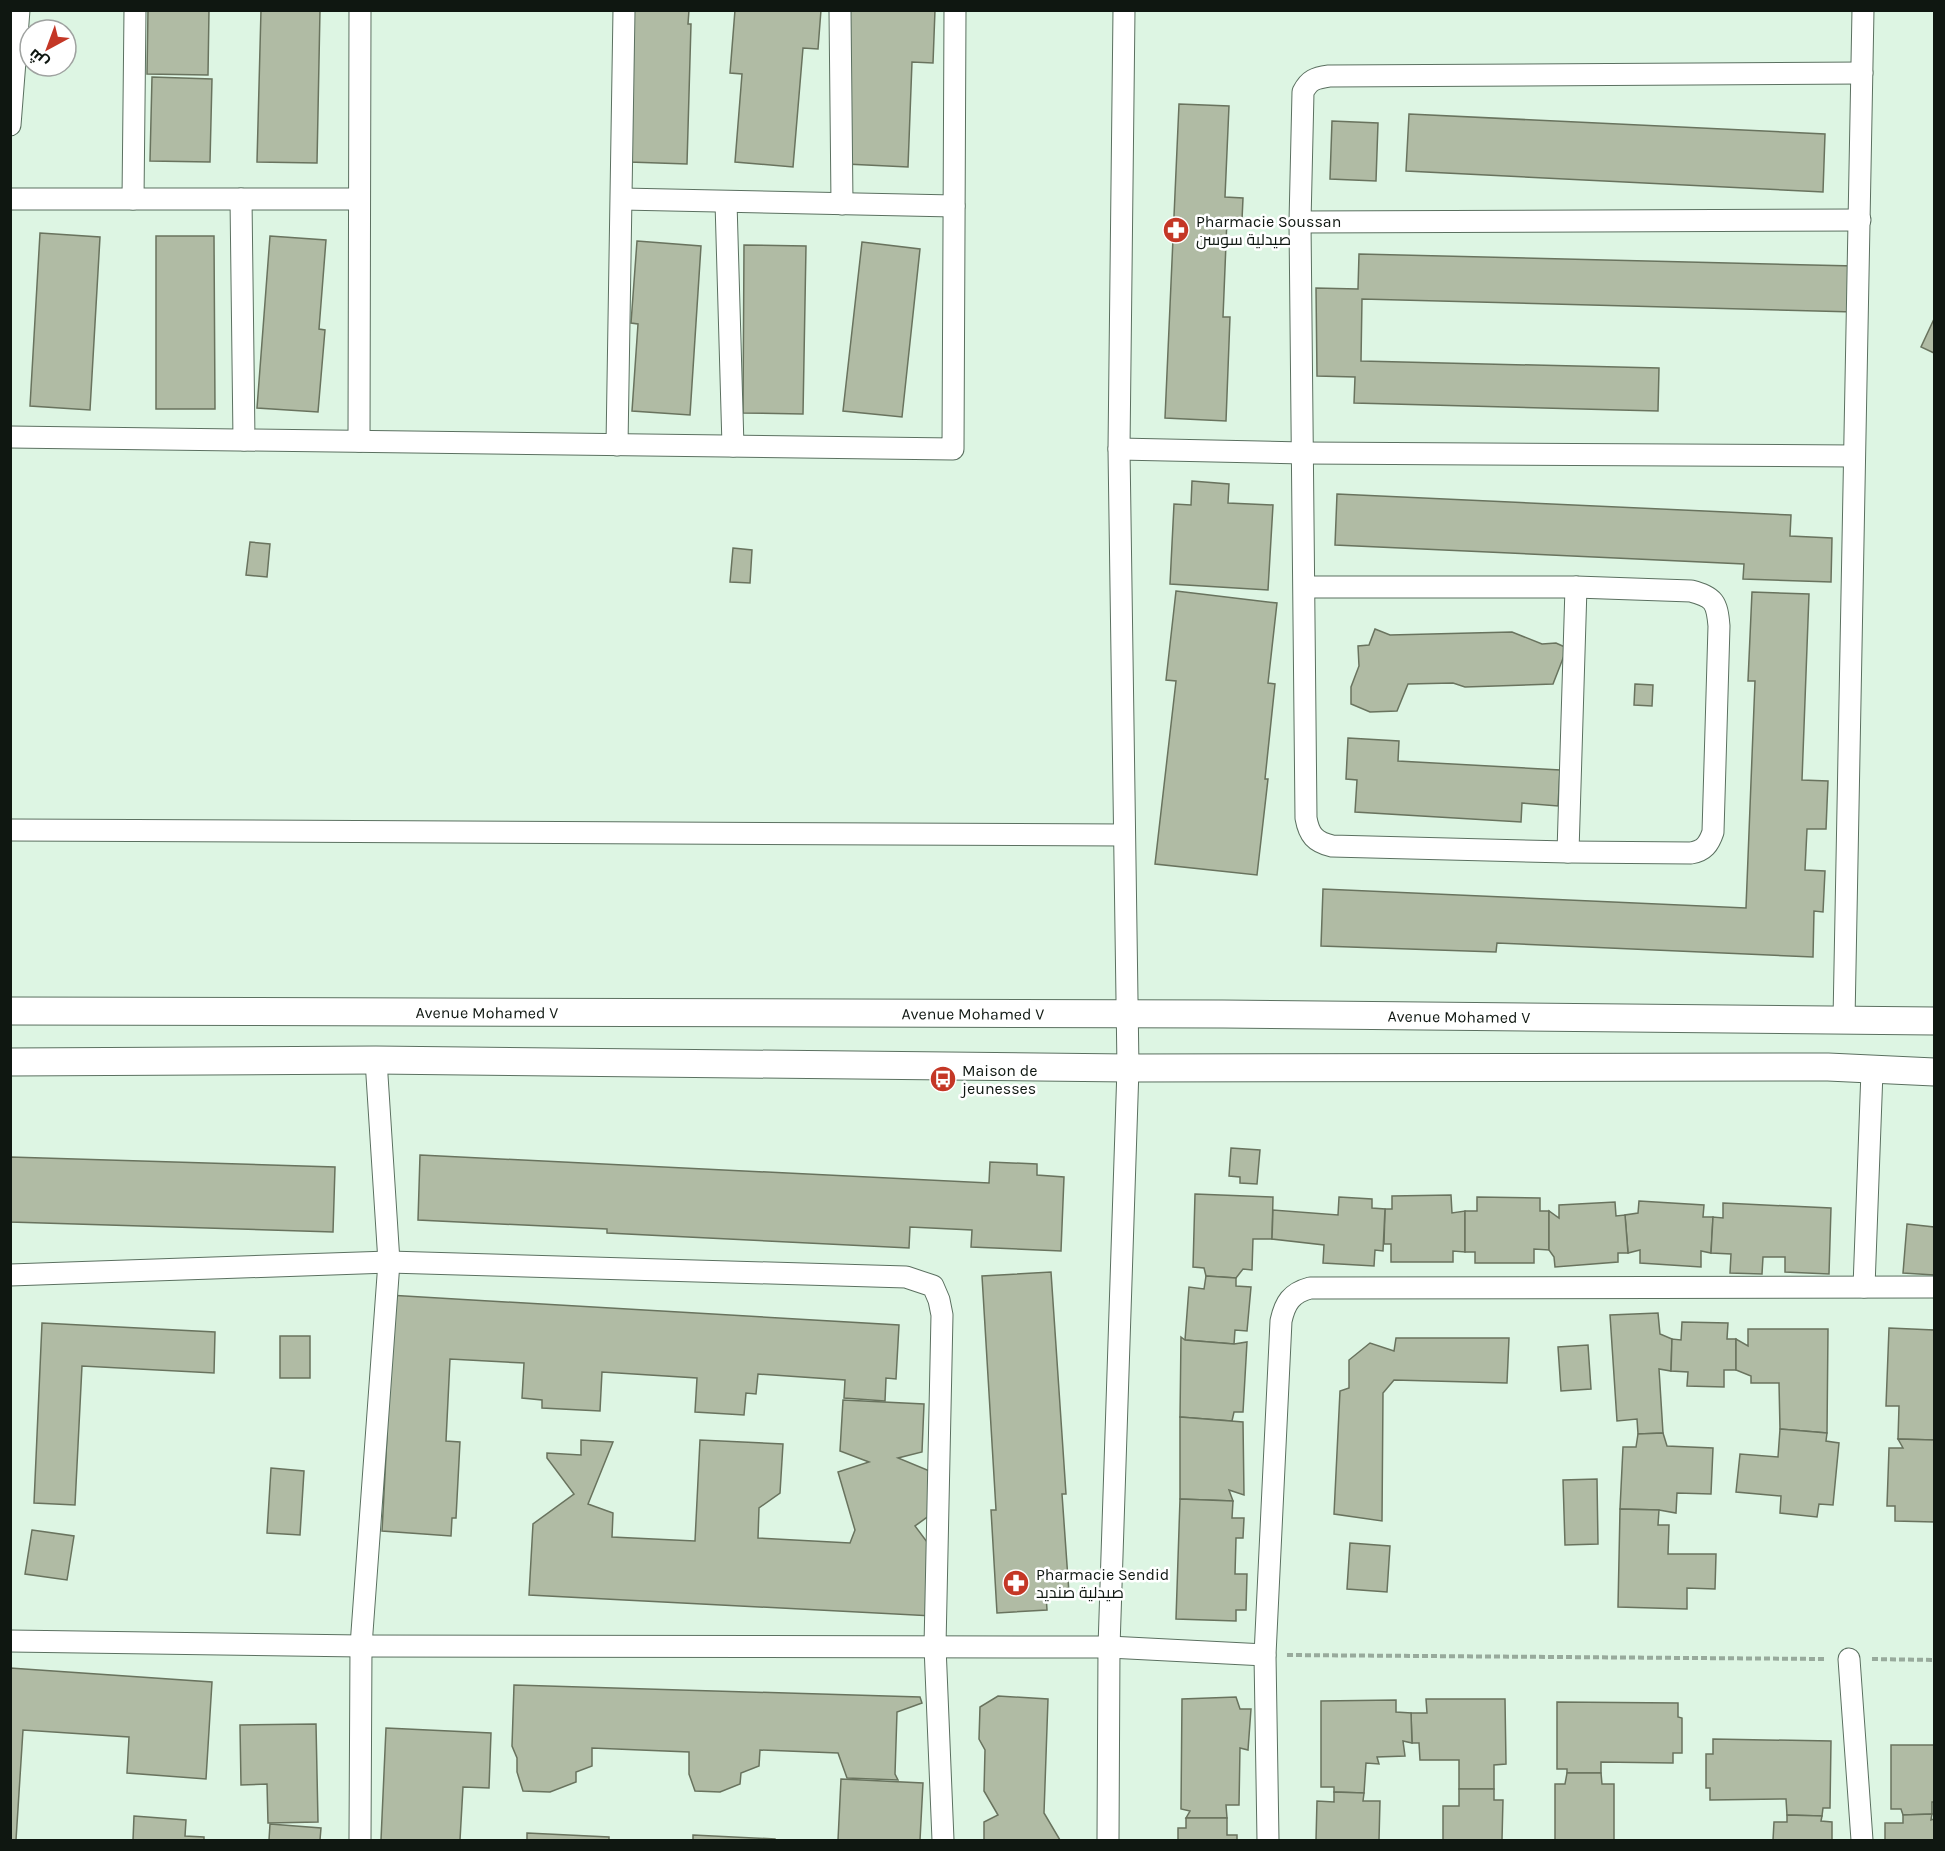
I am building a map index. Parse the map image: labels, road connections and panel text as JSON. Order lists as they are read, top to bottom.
{
  "streets": {
    "street": ["Avenue Mohamed V"]
  },
  "places": {
    "pharmacy": ["Pharmacie Soussan صيدلية سوسن", "Pharmacie Sendid صيدلية صنديد"],
    "bus stop": ["Maison de jeunesses"]
  },
  "north": "bottom left"
}
